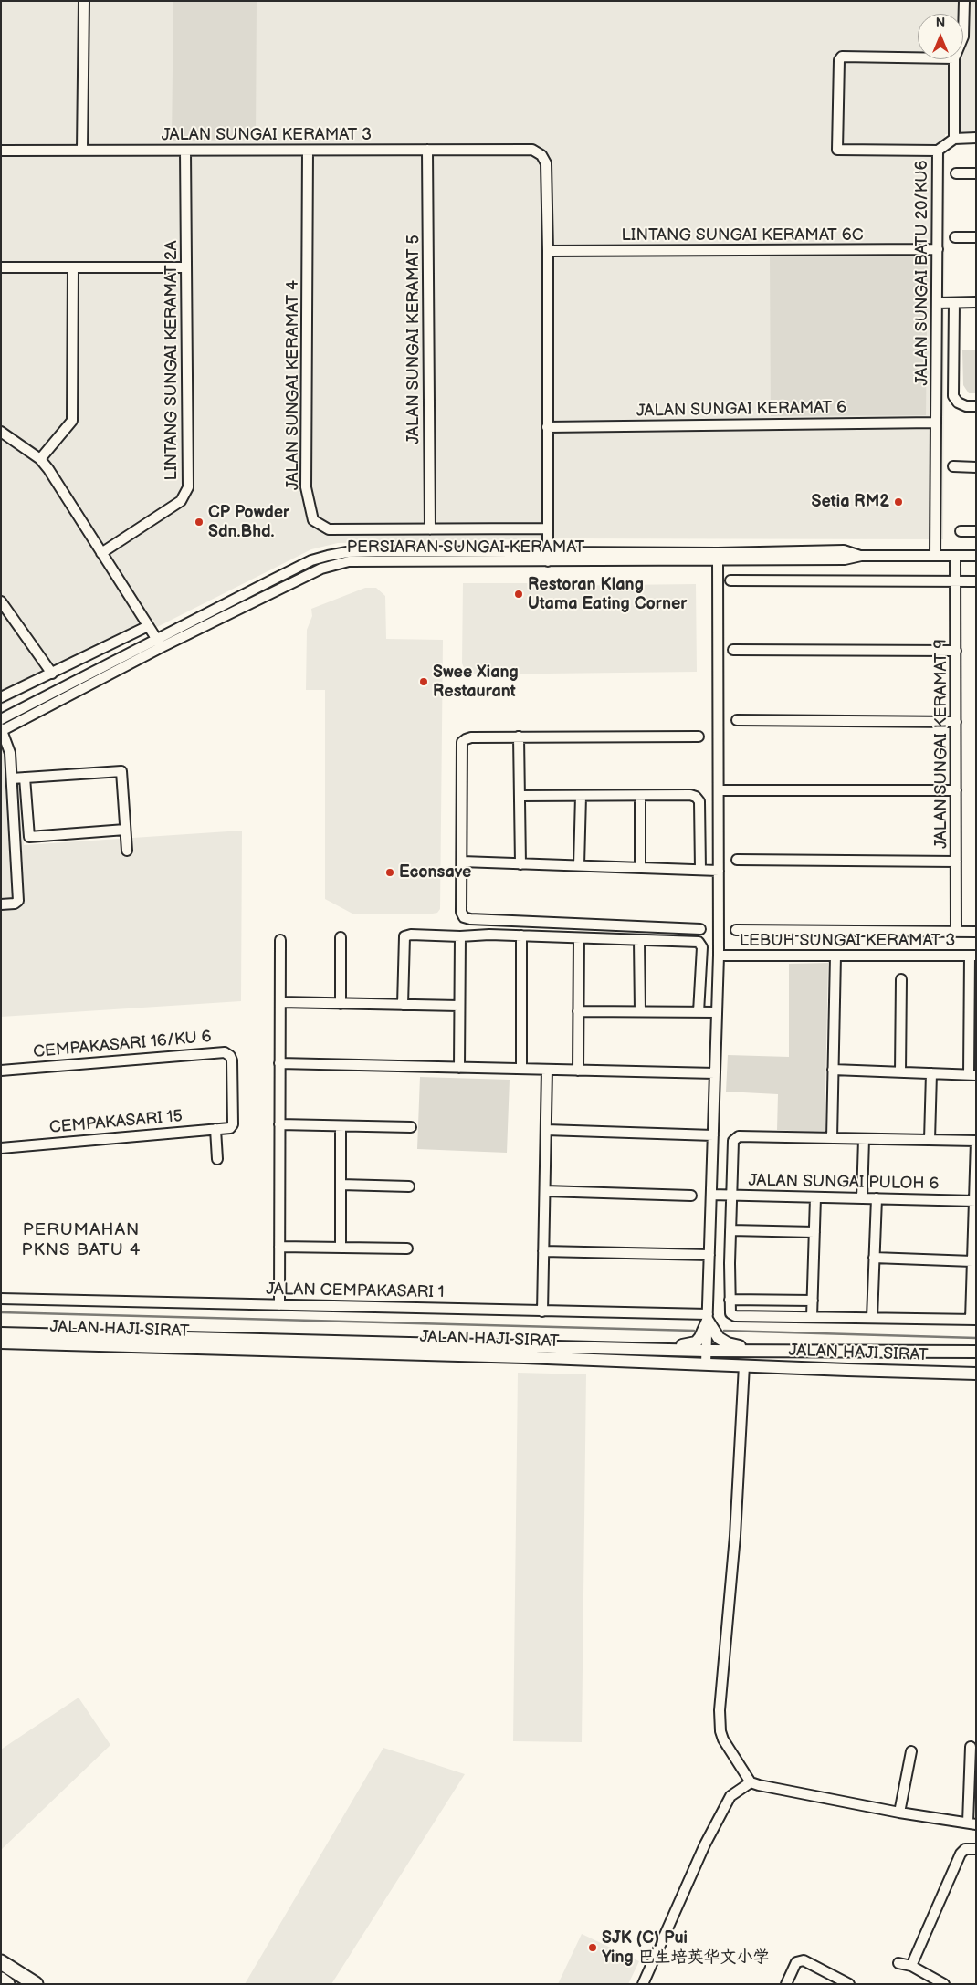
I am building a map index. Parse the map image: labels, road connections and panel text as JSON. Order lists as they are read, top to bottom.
{
  "streets": {
    "main road": ["JALAN HAJI SIRAT"],
    "street": [
      "JALAN SUNGAI KERAMAT 3",
      "LINTANG SUNGAI KERAMAT 6C",
      "JALAN SUNGAI BATU 20/KU6",
      "JALAN SUNGAI KERAMAT 5",
      "LINTANG SUNGAI KERAMAT 2A",
      "JALAN SUNGAI KERAMAT 4",
      "JALAN SUNGAI KERAMAT 6",
      "PERSIARAN SUNGAI KERAMAT",
      "JALAN SUNGAI KERAMAT 9",
      "LEBUH SUNGAI KERAMAT 3",
      "CEMPAKASARI 16/KU 6",
      "CEMPAKASARI 15",
      "JALAN SUNGAI PULOH 6",
      "JALAN CEMPAKASARI 1"
    ]
  },
  "crossings": [
    ["JALAN SUNGAI KERAMAT 3", "LINTANG SUNGAI KERAMAT 6C"],
    ["JALAN SUNGAI KERAMAT 3", "JALAN SUNGAI KERAMAT 5"],
    ["JALAN SUNGAI KERAMAT 3", "LINTANG SUNGAI KERAMAT 2A"],
    ["JALAN SUNGAI KERAMAT 3", "JALAN SUNGAI KERAMAT 4"],
    ["LINTANG SUNGAI KERAMAT 6C", "JALAN SUNGAI BATU 20/KU6"],
    ["JALAN SUNGAI BATU 20/KU6", "JALAN SUNGAI KERAMAT 6"],
    ["JALAN SUNGAI BATU 20/KU6", "PERSIARAN SUNGAI KERAMAT"],
    ["JALAN SUNGAI KERAMAT 5", "JALAN SUNGAI KERAMAT 4"],
    ["PERSIARAN SUNGAI KERAMAT", "JALAN SUNGAI KERAMAT 9"],
    ["CEMPAKASARI 16/KU 6", "CEMPAKASARI 15"]
  ],
  "districts": ["PERUMAHAN PKNS BATU 4"],
  "places": [
    "Setia RM2",
    "CP Powder Sdn.Bhd.",
    "Restoran Klang Utama Eating Corner",
    "Swee Xiang Restaurant",
    "Econsave",
    "SJK (C) Pui Ying 巴生培英华文小学"
  ],
  "north": "top"
}
